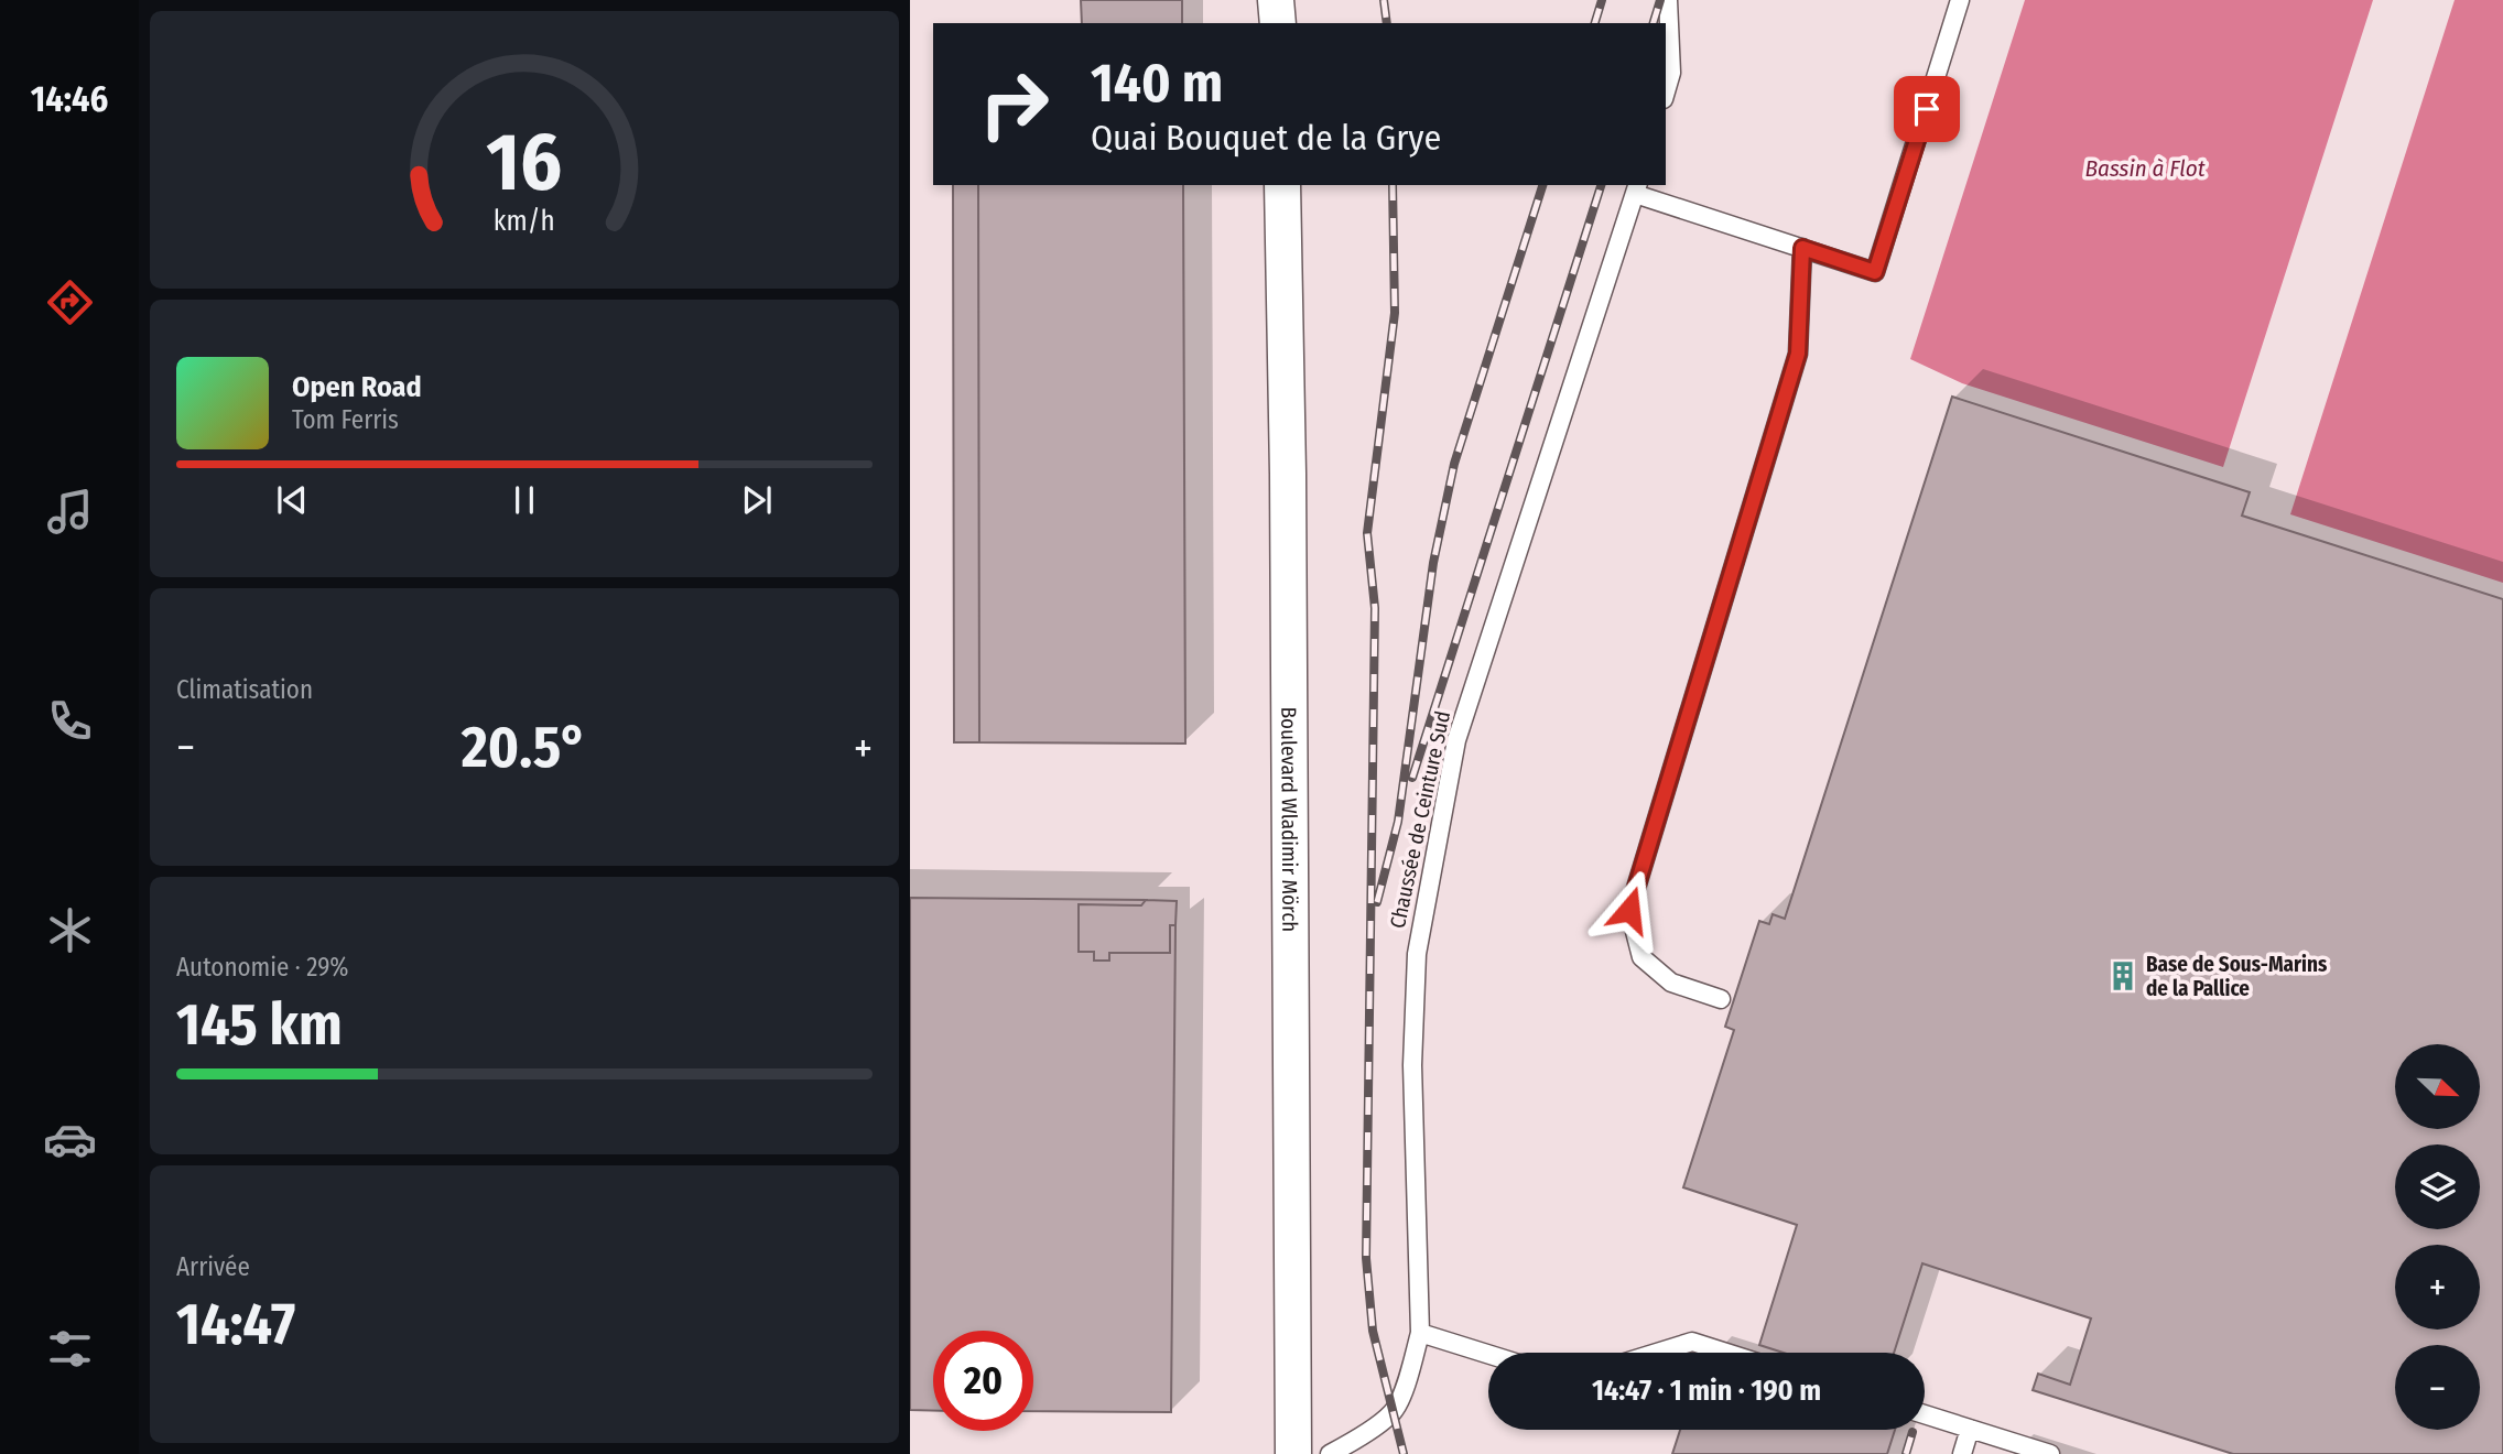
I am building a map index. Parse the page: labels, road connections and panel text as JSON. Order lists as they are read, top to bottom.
{
  "streets": {
    "street": ["Boulevard Wladimir Mörch"],
    "lane": ["Chaussée de Ceinture Sud"]
  },
  "water": ["Bassin à Flot"],
  "places": {
    "building": ["Base de Sous-Marins de la Pallice"]
  },
  "north": "bottom right",
  "page": {
    "tabs": "14:46",
    "turn": ["140 m", "Quai Bouquet de la Grye"],
    "song": ["Open Road", "Tom Ferris"],
    "tile": [
      "Climatisation",
      ["Autonomie · 29%", "145 km"],
      ["Arrivée", "14:47"]
    ],
    "heat": ["−", "20.5°", "+"],
    "map_buttons": ["+", "−"],
    "limit": "20",
    "trip": "14:47 · 1 min · 190 m",
    "gauge": ["16", "km/h"]
  }
}
